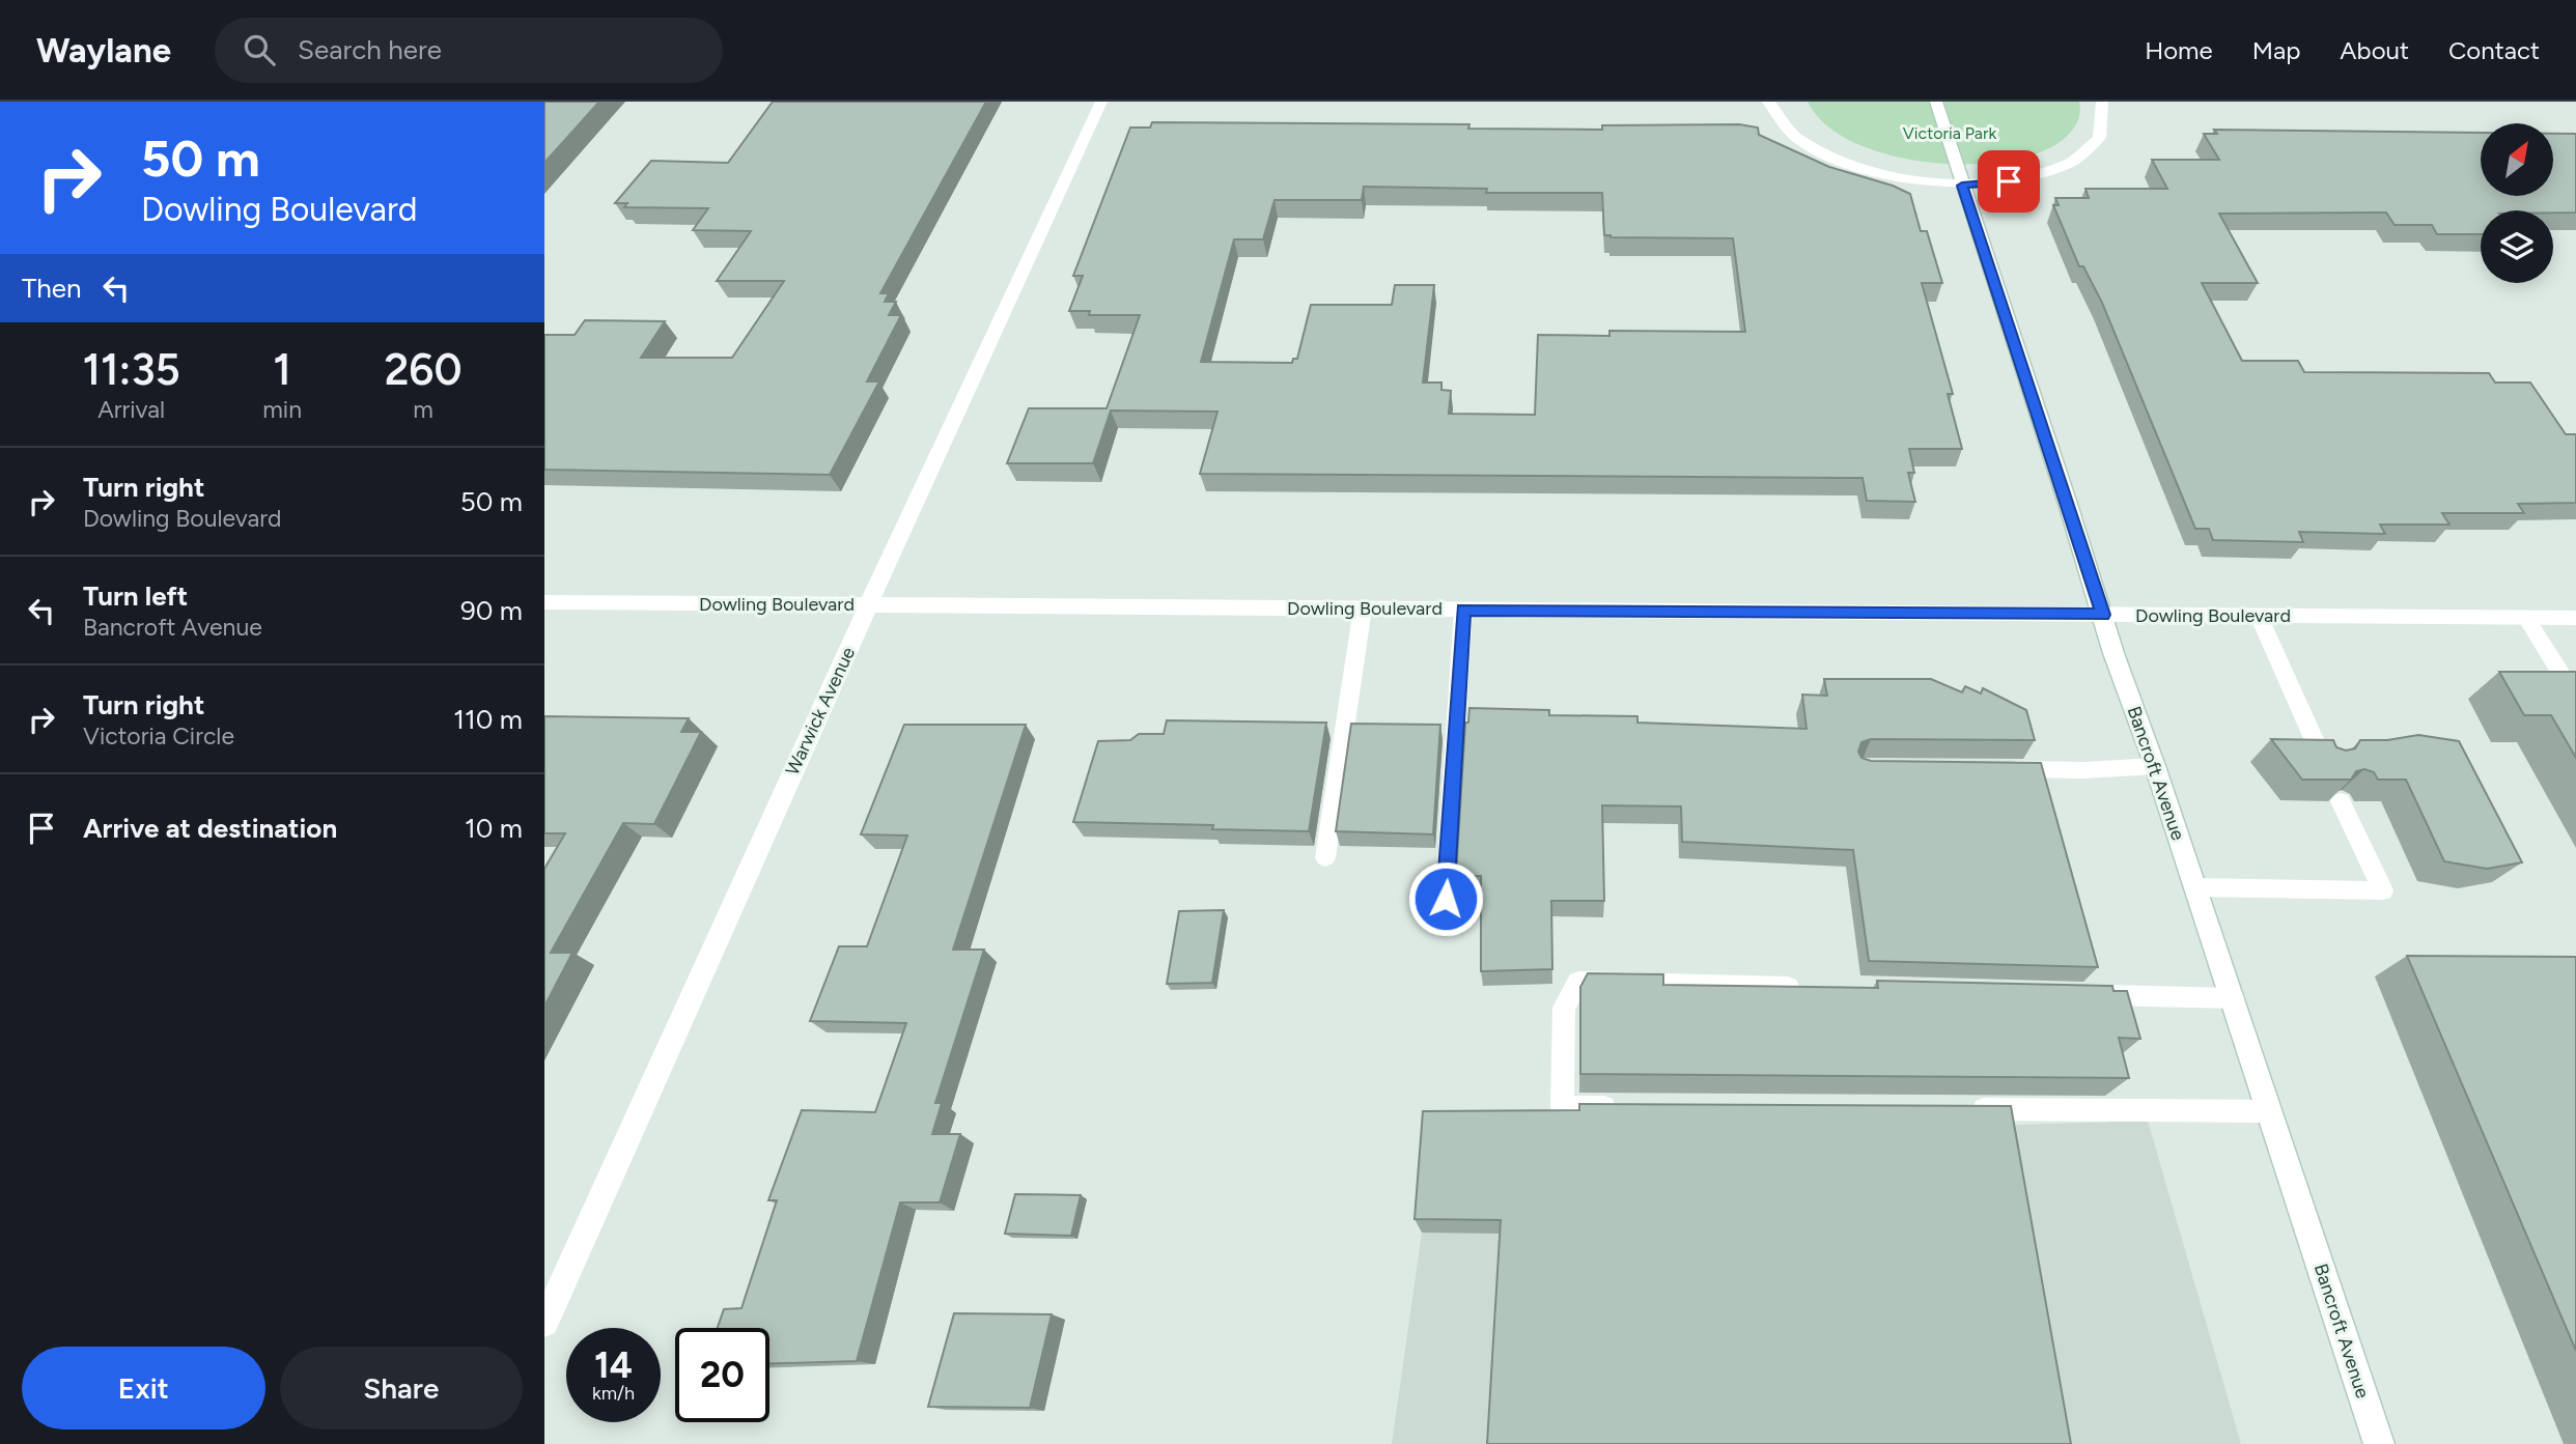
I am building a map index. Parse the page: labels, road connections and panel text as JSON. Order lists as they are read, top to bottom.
{
  "streets": {
    "street": ["Dowling Boulevard", "Warwick Avenue", "Bancroft Avenue"]
  },
  "crossings": [
    ["Dowling Boulevard", "Warwick Avenue"],
    ["Dowling Boulevard", "Bancroft Avenue"]
  ],
  "parks": ["Victoria Park"],
  "north": "top right",
  "page": {
    "header": "Waylane",
    "search": "Search here",
    "nav": [
      "Home",
      "Map",
      "About",
      "Contact"
    ],
    "turn": ["50 m", "Dowling Boulevard"],
    "then": "Then",
    "eta": [
      "11:35",
      "Arrival",
      "1",
      "min",
      "260",
      "m"
    ],
    "list": [
      {
        "name": "Turn right",
        "note": "Dowling Boulevard",
        "value": "50 m"
      },
      {
        "name": "Turn left",
        "note": "Bancroft Avenue",
        "value": "90 m"
      },
      {
        "name": "Turn right",
        "note": "Victoria Circle",
        "value": "110 m"
      },
      {
        "name": "Arrive at destination",
        "value": "10 m"
      }
    ],
    "speed": "14 km/h",
    "limit": "20",
    "buttons": ["Exit", "Share"]
  }
}
